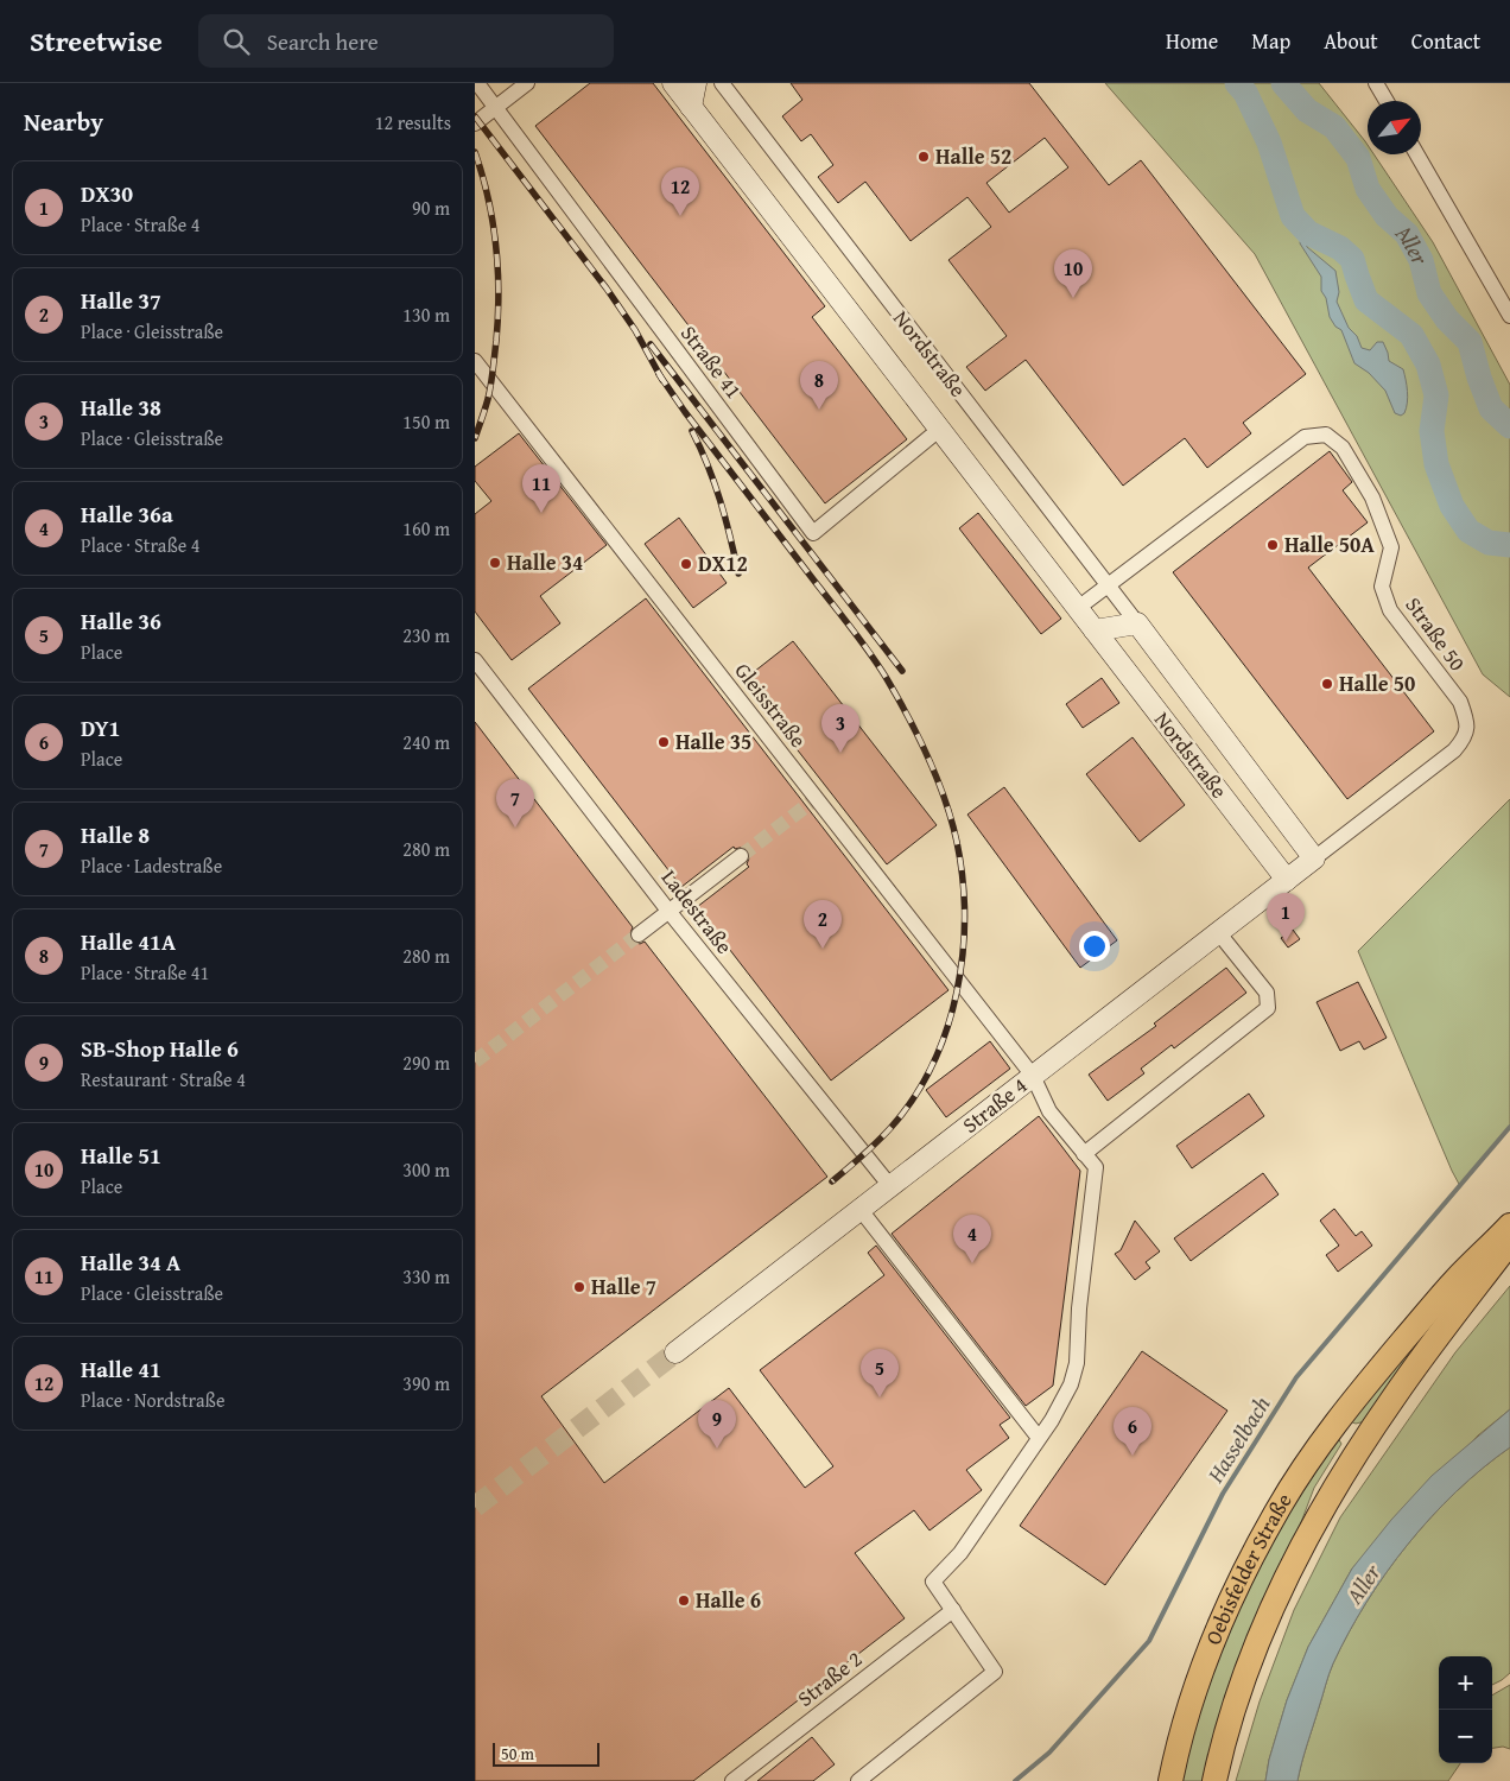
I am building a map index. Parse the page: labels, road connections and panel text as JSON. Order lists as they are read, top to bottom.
{
  "streets": {
    "main road": ["Oebisfelder Straße"],
    "street": [
      "Nordstraße",
      "Straße 41",
      "Straße 50",
      "Gleisstraße",
      "Ladestraße",
      "Straße 4",
      "Straße 2"
    ]
  },
  "crossings": [
    ["Nordstraße", "Straße 41"],
    ["Nordstraße", "Straße 50"],
    ["Nordstraße", "Straße 4"],
    ["Straße 50", "Straße 4"],
    ["Gleisstraße", "Straße 4"],
    ["Gleisstraße", "Straße 2"],
    ["Ladestraße", "Straße 4"]
  ],
  "water": ["Aller", "Hasselbach"],
  "places": [
    "Halle 52",
    "Halle 50A",
    "Halle 34",
    "DX12",
    "Halle 50",
    "Halle 35",
    "Halle 7",
    "Halle 6"
  ],
  "scale_bar": "50 m",
  "north": "top right",
  "page": {
    "header": "Streetwise",
    "search": "Search here",
    "nav": [
      "Home",
      "Map",
      "About",
      "Contact"
    ],
    "heading": ["Nearby", "12 results"],
    "list": [
      {
        "mark": "1",
        "name": "DX30",
        "note": "Place · Straße 4",
        "value": "90 m"
      },
      {
        "mark": "2",
        "name": "Halle 37",
        "note": "Place · Gleisstraße",
        "value": "130 m"
      },
      {
        "mark": "3",
        "name": "Halle 38",
        "note": "Place · Gleisstraße",
        "value": "150 m"
      },
      {
        "mark": "4",
        "name": "Halle 36a",
        "note": "Place · Straße 4",
        "value": "160 m"
      },
      {
        "mark": "5",
        "name": "Halle 36",
        "note": "Place",
        "value": "230 m"
      },
      {
        "mark": "6",
        "name": "DY1",
        "note": "Place",
        "value": "240 m"
      },
      {
        "mark": "7",
        "name": "Halle 8",
        "note": "Place · Ladestraße",
        "value": "280 m"
      },
      {
        "mark": "8",
        "name": "Halle 41A",
        "note": "Place · Straße 41",
        "value": "280 m"
      },
      {
        "mark": "9",
        "name": "SB-Shop Halle 6",
        "note": "Restaurant · Straße 4",
        "value": "290 m"
      },
      {
        "mark": "10",
        "name": "Halle 51",
        "note": "Place",
        "value": "300 m"
      },
      {
        "mark": "11",
        "name": "Halle 34 A",
        "note": "Place · Gleisstraße",
        "value": "330 m"
      },
      {
        "mark": "12",
        "name": "Halle 41",
        "note": "Place · Nordstraße",
        "value": "390 m"
      }
    ],
    "pins": [
      "12",
      "10",
      "8",
      "11",
      "3",
      "7",
      "1",
      "2",
      "4",
      "5",
      "9",
      "6"
    ],
    "map_buttons": ["+", "−"],
    "scale": "50 m"
  }
}
